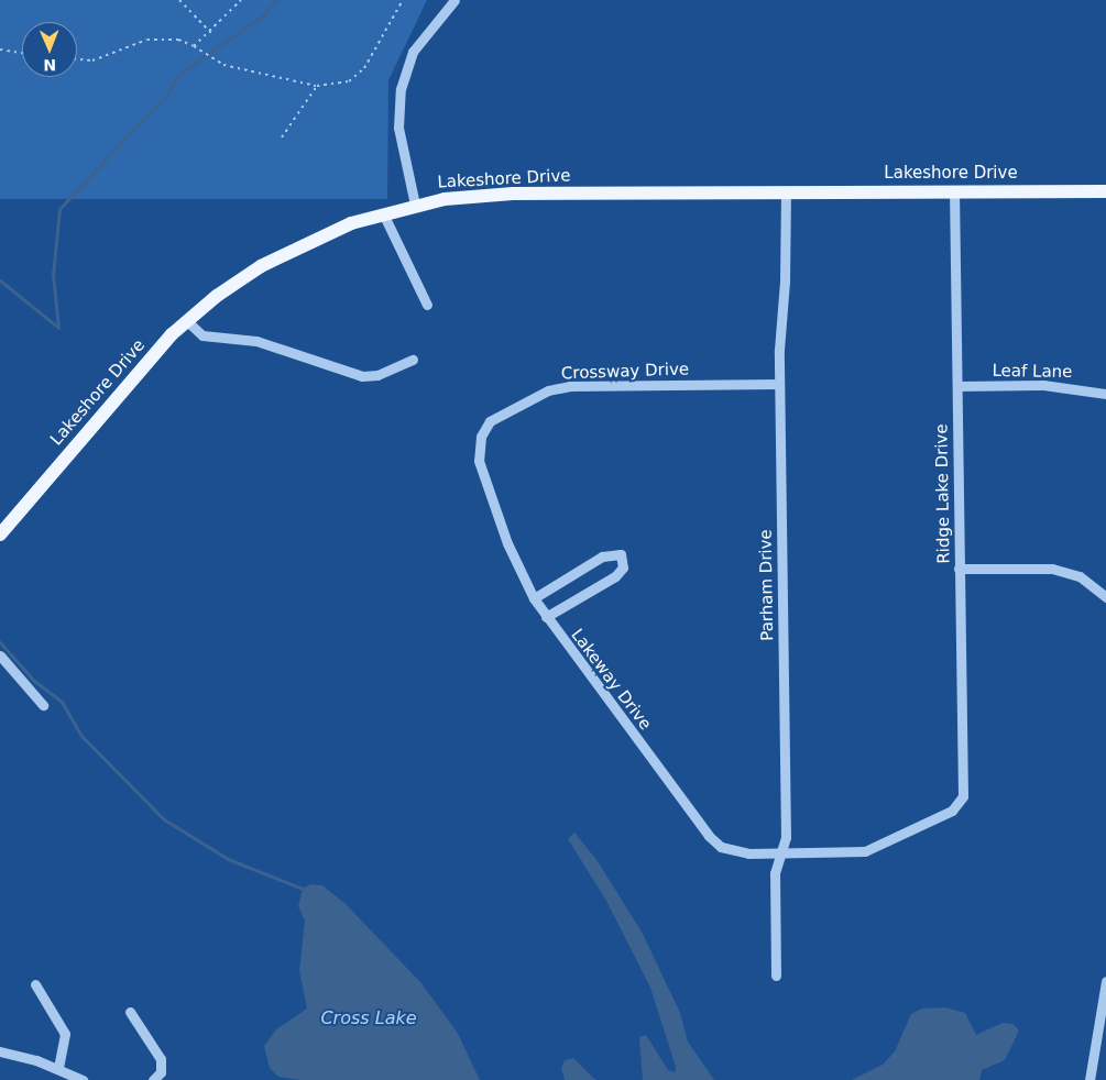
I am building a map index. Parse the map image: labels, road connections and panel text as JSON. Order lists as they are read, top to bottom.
{
  "streets": {
    "main road": ["Lakeshore Drive"],
    "street": [
      "Crossway Drive",
      "Leaf Lane",
      "Ridge Lake Drive",
      "Parham Drive",
      "Lakeway Drive"
    ]
  },
  "crossings": [
    ["Lakeshore Drive", "Ridge Lake Drive"],
    ["Lakeshore Drive", "Parham Drive"],
    ["Crossway Drive", "Parham Drive"],
    ["Crossway Drive", "Lakeway Drive"],
    ["Leaf Lane", "Ridge Lake Drive"],
    ["Ridge Lake Drive", "Lakeway Drive"],
    ["Parham Drive", "Lakeway Drive"]
  ],
  "water": ["Cross Lake"],
  "north": "bottom"
}
